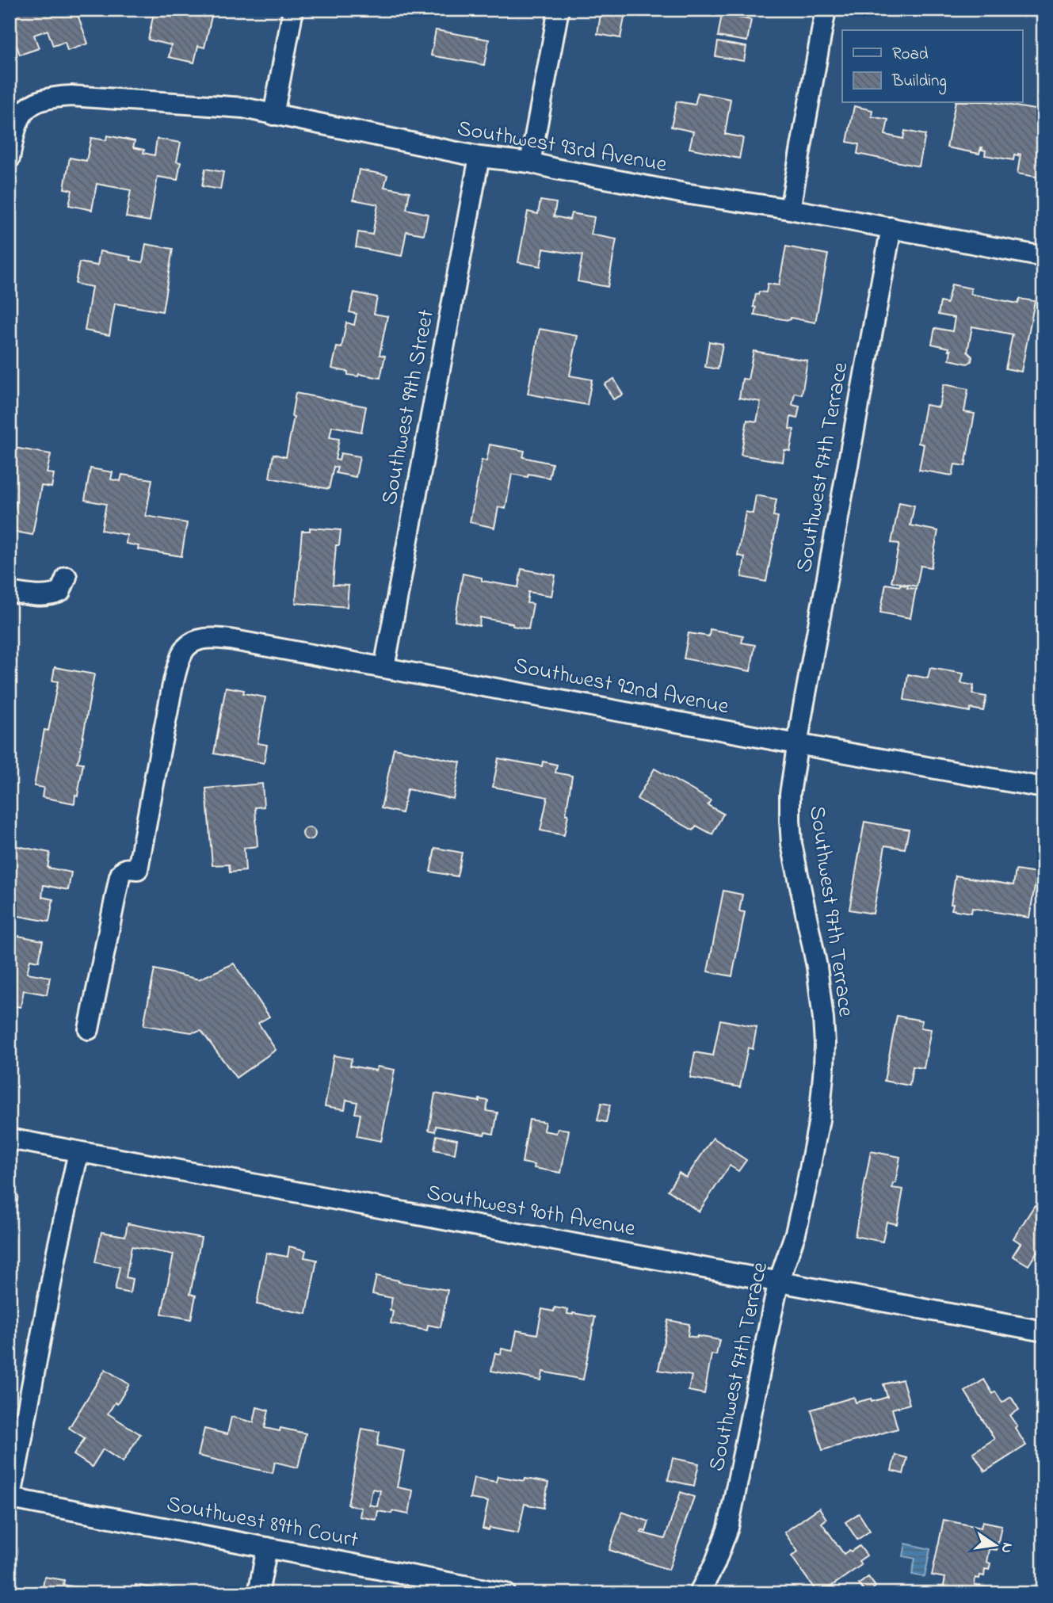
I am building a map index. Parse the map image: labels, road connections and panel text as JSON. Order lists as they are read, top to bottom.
{
  "streets": {
    "street": [
      "Southwest 93rd Avenue",
      "Southwest 99th Street",
      "Southwest 97th Terrace",
      "Southwest 92nd Avenue",
      "Southwest 90th Avenue",
      "Southwest 89th Court"
    ]
  },
  "crossings": [
    ["Southwest 93rd Avenue", "Southwest 99th Street"],
    ["Southwest 93rd Avenue", "Southwest 97th Terrace"],
    ["Southwest 99th Street", "Southwest 92nd Avenue"],
    ["Southwest 97th Terrace", "Southwest 92nd Avenue"],
    ["Southwest 97th Terrace", "Southwest 90th Avenue"]
  ],
  "legend": ["Road", "Building"],
  "north": "right"
}
